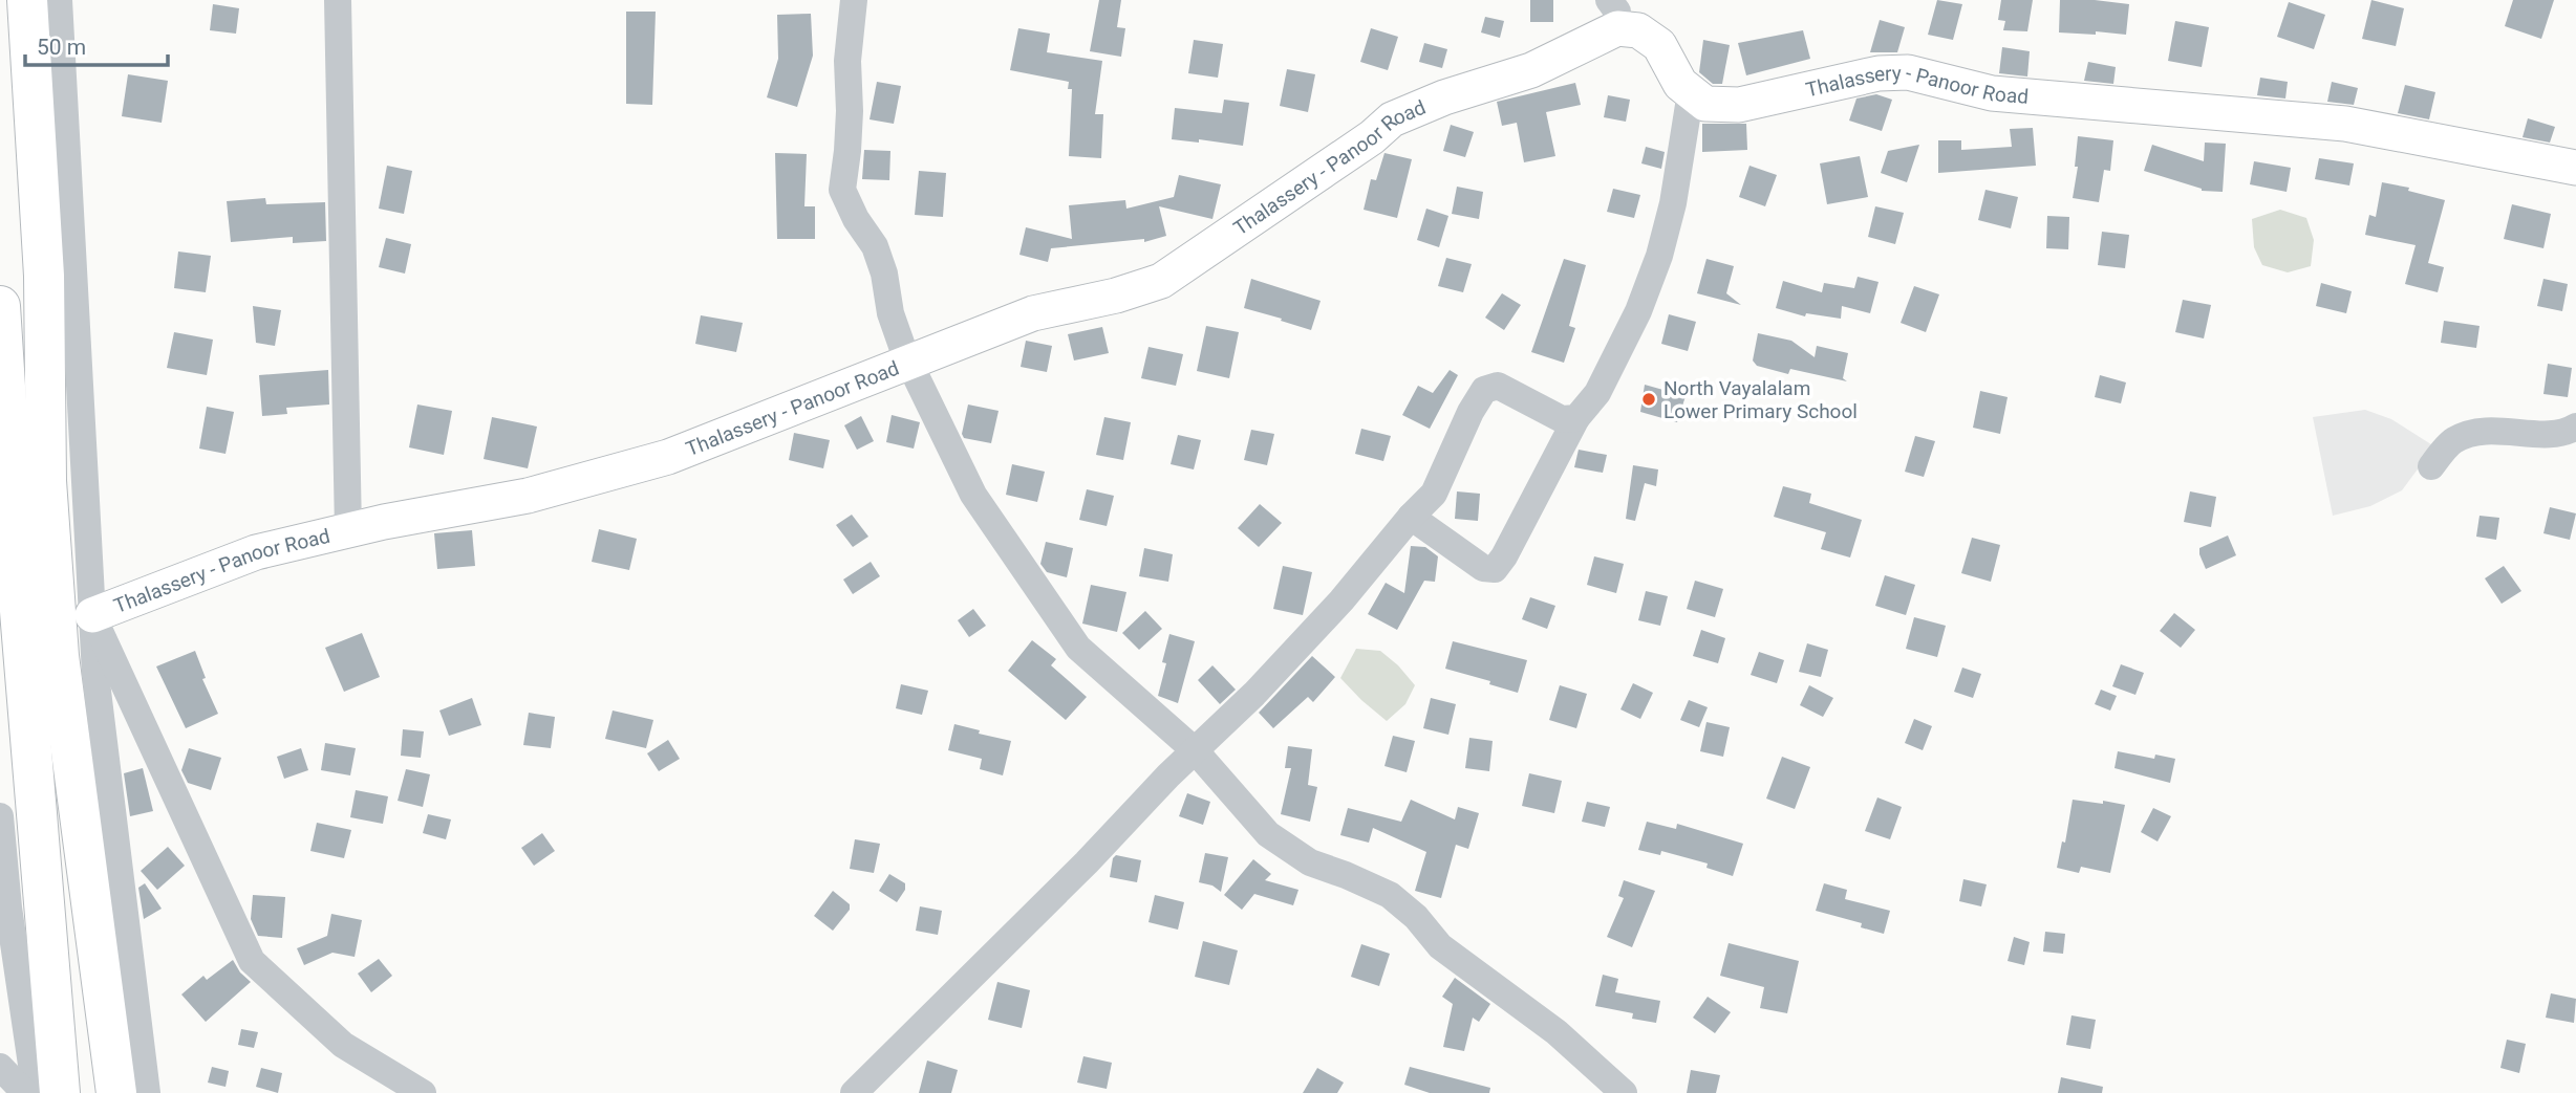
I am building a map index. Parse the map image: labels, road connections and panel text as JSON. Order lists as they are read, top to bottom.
{
  "streets": {
    "main road": ["Thalassery - Panoor Road"]
  },
  "places": ["North Vayalalam Lower Primary School"],
  "scale_bar": "50 m"
}
